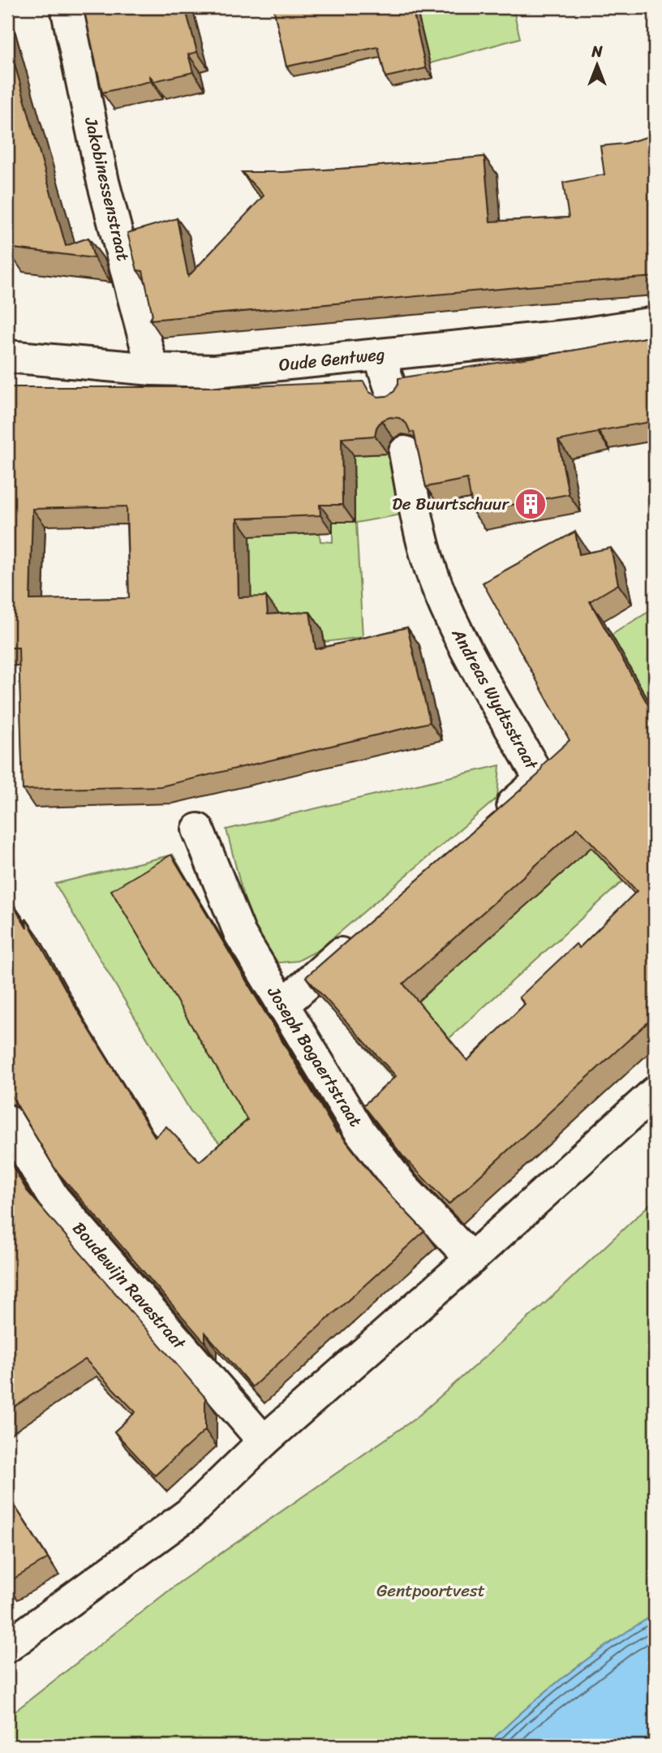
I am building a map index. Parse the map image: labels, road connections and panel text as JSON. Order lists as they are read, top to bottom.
{
  "streets": {
    "street": [
      "Jakobinessenstraat",
      "Oude Gentweg",
      "Andreas Wydtsstraat",
      "Joseph Bogaertstraat",
      "Boudewijn Ravestraat"
    ]
  },
  "crossings": [
    ["Jakobinessenstraat", "Oude Gentweg"]
  ],
  "parks": ["Gentpoortvest"],
  "places": {
    "building": ["De Buurtschuur"]
  },
  "north": "top"
}
